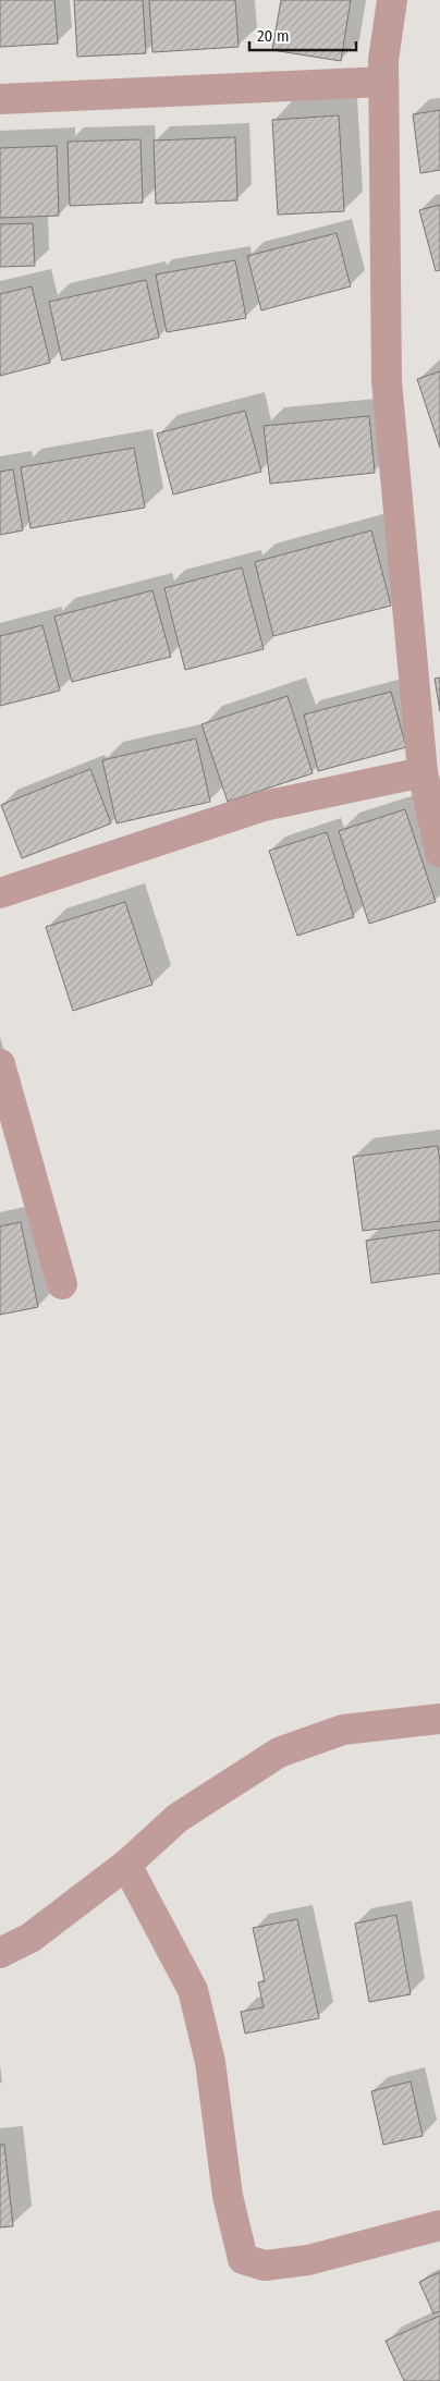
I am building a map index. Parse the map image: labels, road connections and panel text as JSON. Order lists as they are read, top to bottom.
{
  "scale_bar": "20 m"
}
